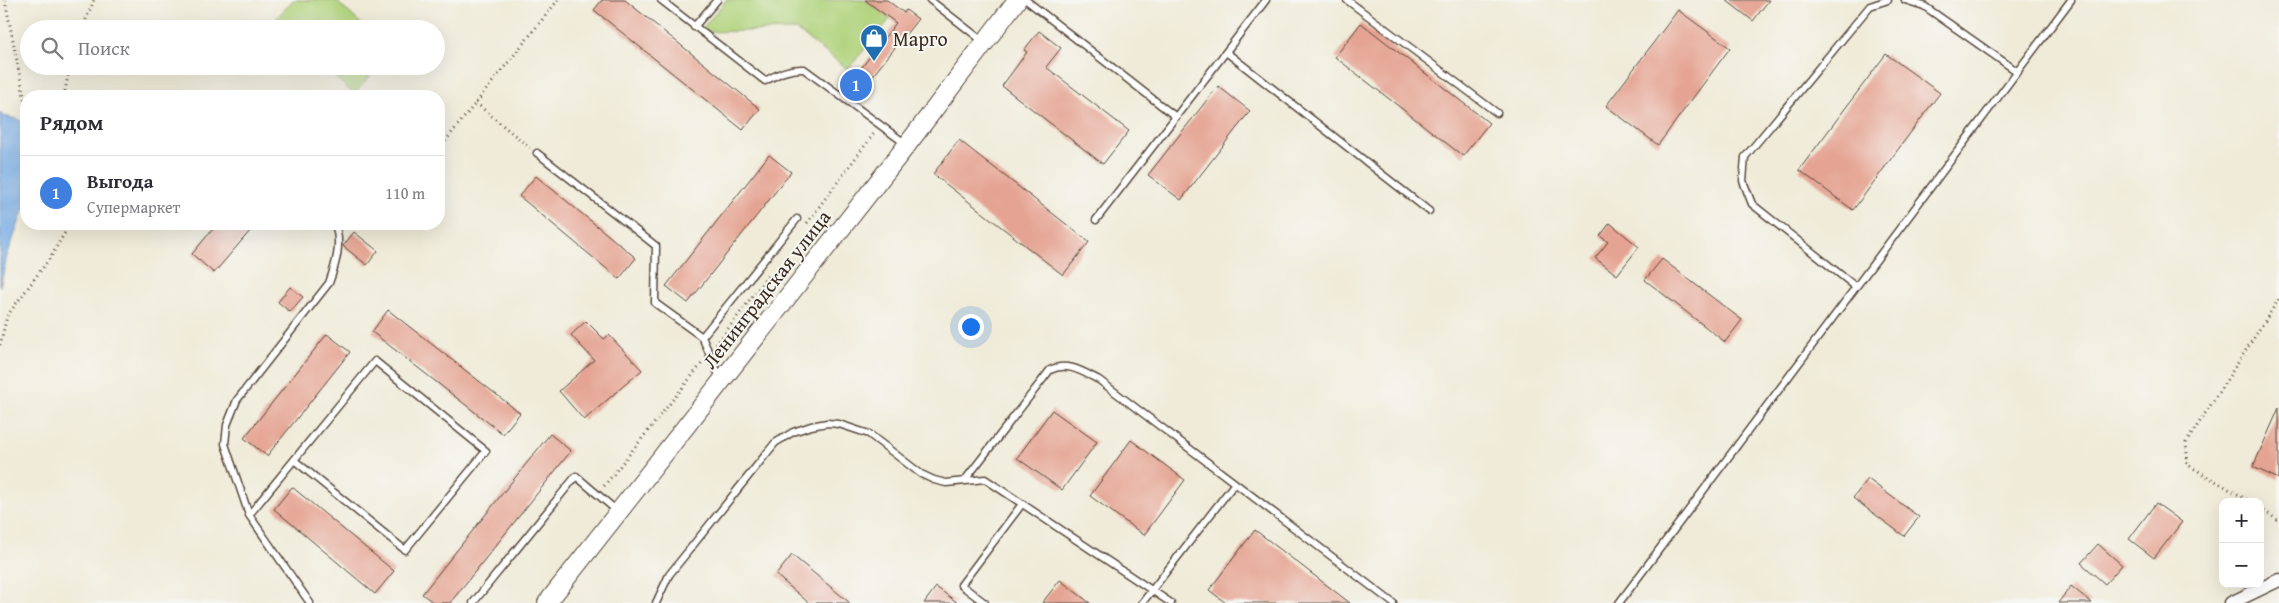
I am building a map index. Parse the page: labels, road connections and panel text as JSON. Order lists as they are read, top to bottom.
{
  "streets": {
    "street": ["Ленинградская улица"]
  },
  "places": {
    "shop": ["Марго"]
  },
  "page": {
    "search": "Поиск",
    "pins": "1",
    "heading": "Рядом",
    "list": [
      {
        "mark": "1",
        "name": "Выгода",
        "note": "Супермаркет",
        "value": "110 m"
      }
    ],
    "map_buttons": ["+", "−"]
  }
}
